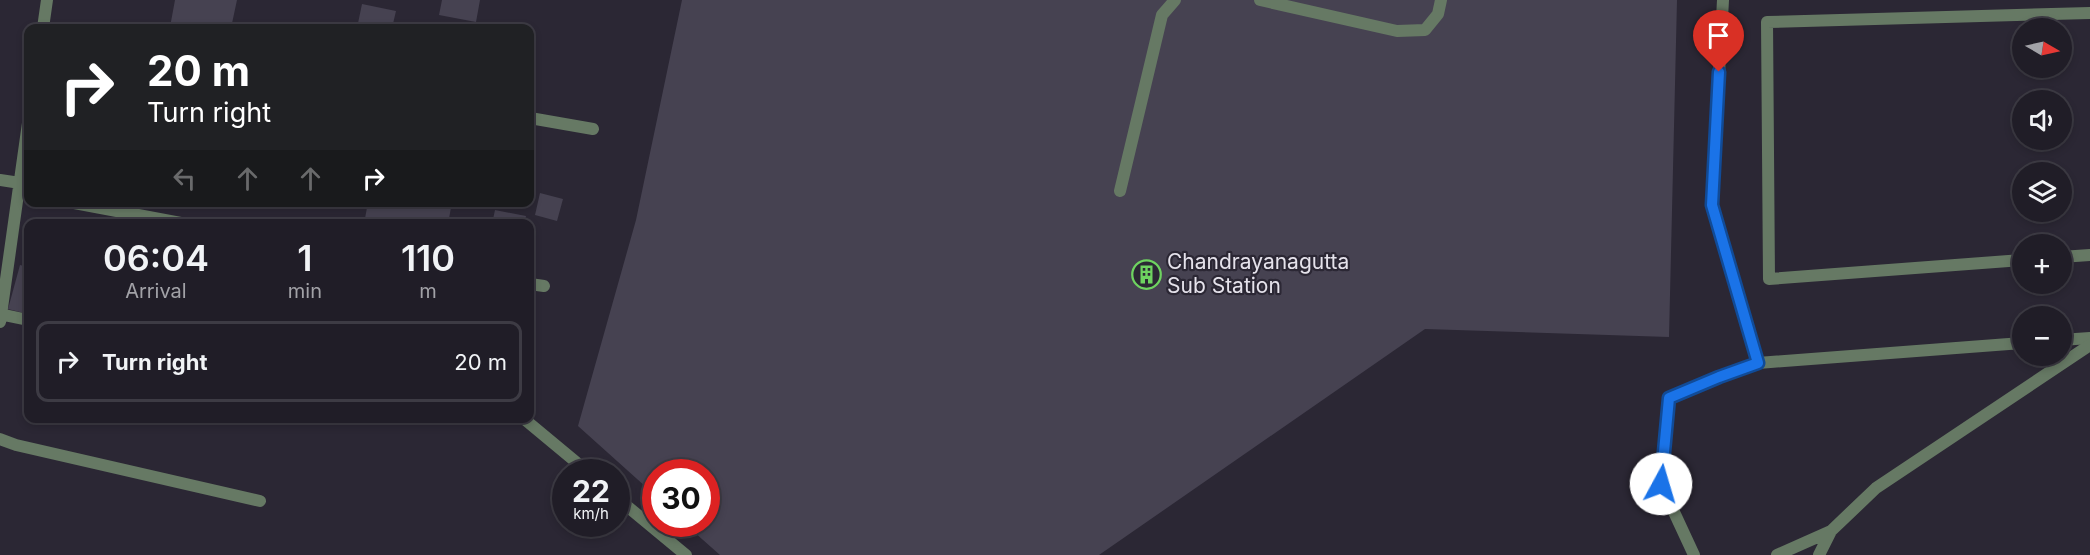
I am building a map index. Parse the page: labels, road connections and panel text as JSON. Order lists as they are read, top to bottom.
{
  "places": {
    "building": ["Chandrayanagutta Sub Station"]
  },
  "north": "right",
  "page": {
    "map_buttons": ["+", "−"],
    "turn": ["20 m", "Turn right"],
    "eta": [
      "06:04",
      "Arrival",
      "1",
      "min",
      "110",
      "m"
    ],
    "list": [
      {
        "name": "Turn right",
        "value": "20 m"
      }
    ],
    "speed": "22 km/h",
    "limit": "30"
  }
}
